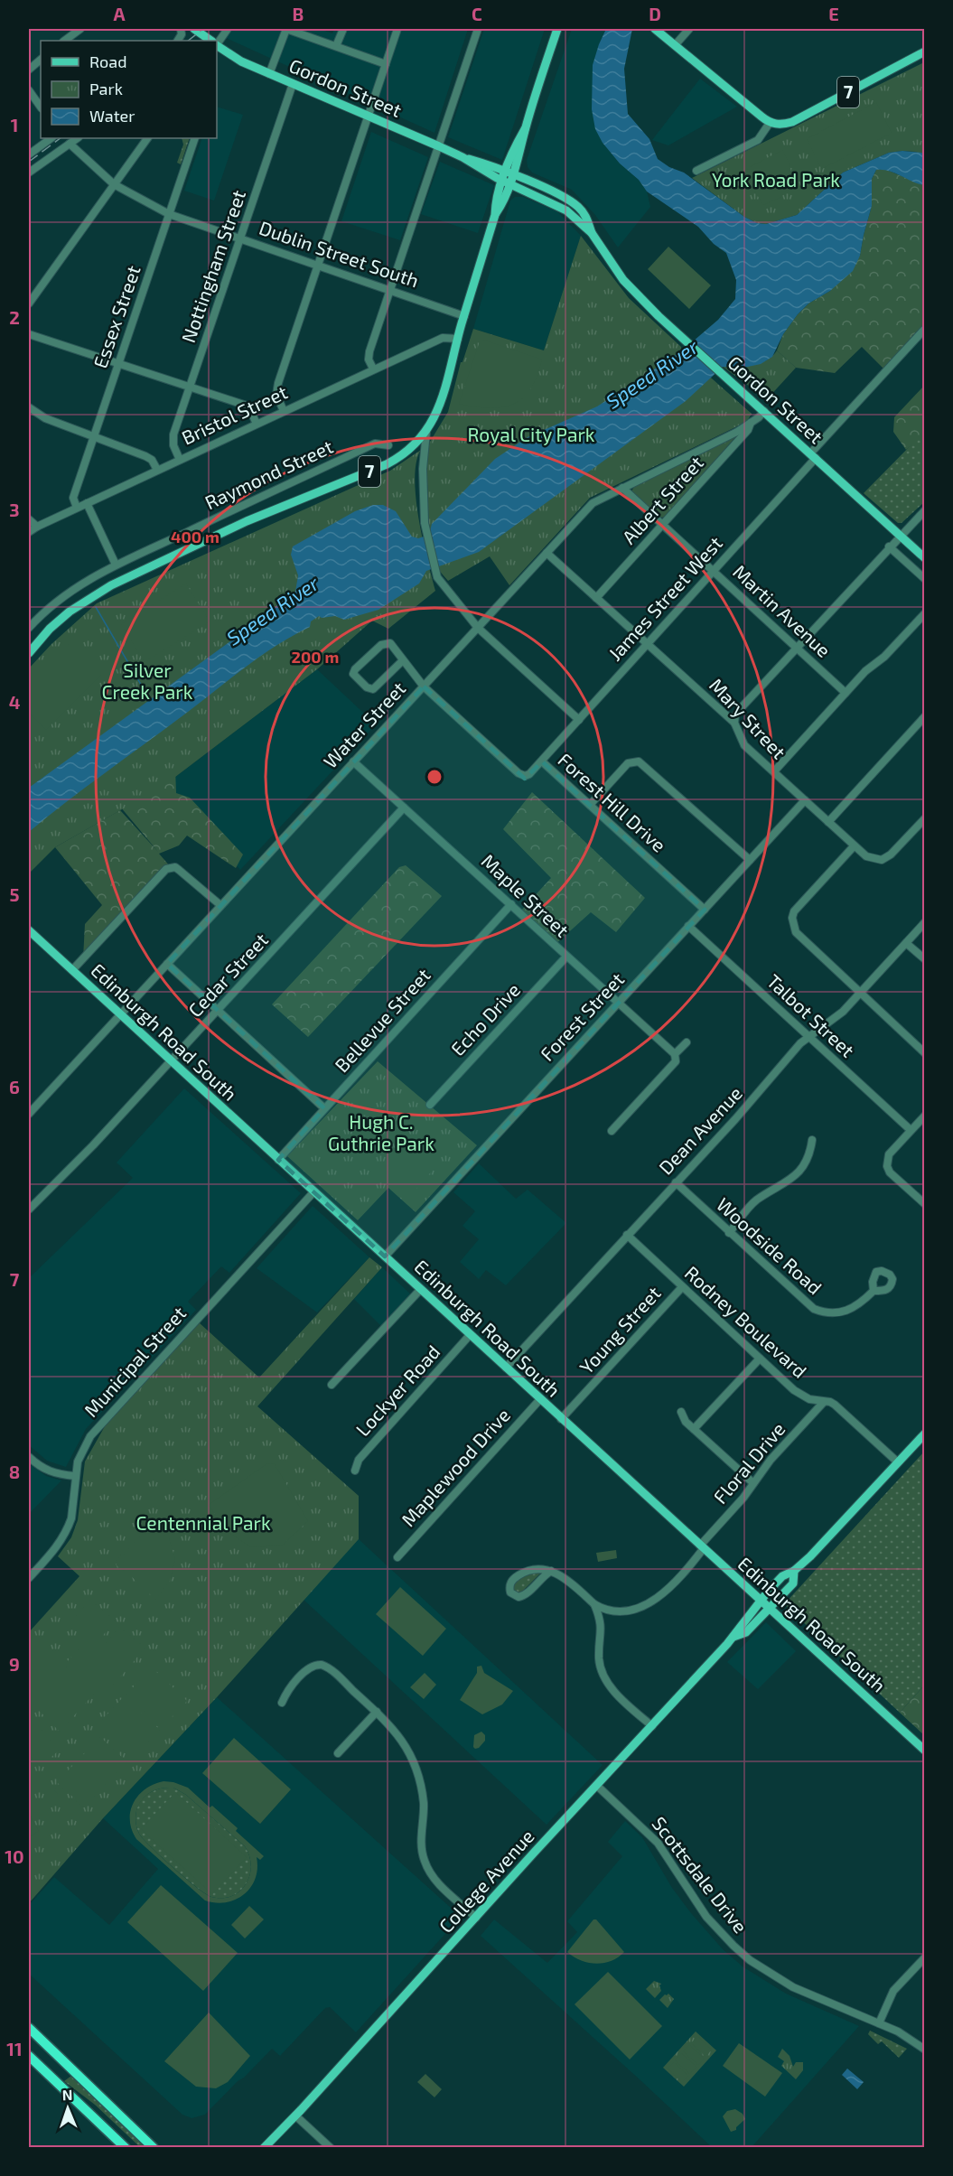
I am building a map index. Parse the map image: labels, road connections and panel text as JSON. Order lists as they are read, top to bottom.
{
  "streets": {
    "main road": [
      "Gordon Street",
      "7",
      "Edinburgh Road South",
      "College Avenue"
    ],
    "street": [
      "Dublin Street South",
      "Nottingham Street",
      "Essex Street",
      "Bristol Street",
      "Raymond Street",
      "Albert Street",
      "James Street West",
      "Martin Avenue",
      "Mary Street",
      "Water Street",
      "Forest Hill Drive",
      "Maple Street",
      "Cedar Street",
      "Talbot Street",
      "Forest Street",
      "Echo Drive",
      "Bellevue Street",
      "Dean Avenue",
      "Woodside Road",
      "Rodney Boulevard",
      "Young Street",
      "Municipal Street",
      "Lockyer Road",
      "Floral Drive",
      "Maplewood Drive",
      "Scottsdale Drive"
    ]
  },
  "crossings": [
    ["Gordon Street", "7"],
    ["Gordon Street", "Nottingham Street"],
    ["Gordon Street", "James Street West"],
    ["Gordon Street", "Water Street"],
    ["7", "Dublin Street South"],
    ["7", "Bristol Street"],
    ["Dublin Street South", "Nottingham Street"],
    ["Dublin Street South", "Essex Street"],
    ["Nottingham Street", "Bristol Street"],
    ["Essex Street", "Bristol Street"],
    ["Albert Street", "Martin Avenue"],
    ["Albert Street", "Mary Street"],
    ["Albert Street", "Water Street"],
    ["James Street West", "Martin Avenue"],
    ["James Street West", "Mary Street"],
    ["James Street West", "Forest Hill Drive"],
    ["Martin Avenue", "Water Street"],
    ["Mary Street", "Water Street"],
    ["Mary Street", "Forest Street"],
    ["Water Street", "Forest Hill Drive"],
    ["Water Street", "Maple Street"],
    ["Water Street", "Edinburgh Road South"],
    ["Forest Hill Drive", "Forest Street"],
    ["Maple Street", "Cedar Street"],
    ["Maple Street", "Forest Street"],
    ["Maple Street", "Echo Drive"],
    ["Maple Street", "Bellevue Street"],
    ["Cedar Street", "Edinburgh Road South"],
    ["Talbot Street", "Forest Street"],
    ["Talbot Street", "Dean Avenue"],
    ["Forest Street", "Edinburgh Road South"],
    ["Bellevue Street", "Edinburgh Road South"],
    ["Edinburgh Road South", "Dean Avenue"],
    ["Edinburgh Road South", "Young Street"],
    ["Edinburgh Road South", "Municipal Street"],
    ["Edinburgh Road South", "Lockyer Road"],
    ["Edinburgh Road South", "Floral Drive"],
    ["Edinburgh Road South", "Maplewood Drive"],
    ["Dean Avenue", "Woodside Road"],
    ["Dean Avenue", "Rodney Boulevard"],
    ["Rodney Boulevard", "Young Street"],
    ["Rodney Boulevard", "Floral Drive"],
    ["Scottsdale Drive", "College Avenue"]
  ],
  "water": ["Speed River"],
  "parks": [
    "York Road Park",
    "Royal City Park",
    "Silver Creek Park",
    "Hugh C. Guthrie Park",
    "Centennial Park"
  ],
  "legend": ["Road", "Park", "Water"],
  "north": "top",
  "grid": {
    "columns": [
      "A",
      "B",
      "C",
      "D",
      "E"
    ],
    "rows": [
      "1",
      "2",
      "3",
      "4",
      "5",
      "6",
      "7",
      "8",
      "9",
      "10",
      "11"
    ]
  },
  "rings": ["400 m", "200 m"]
}
